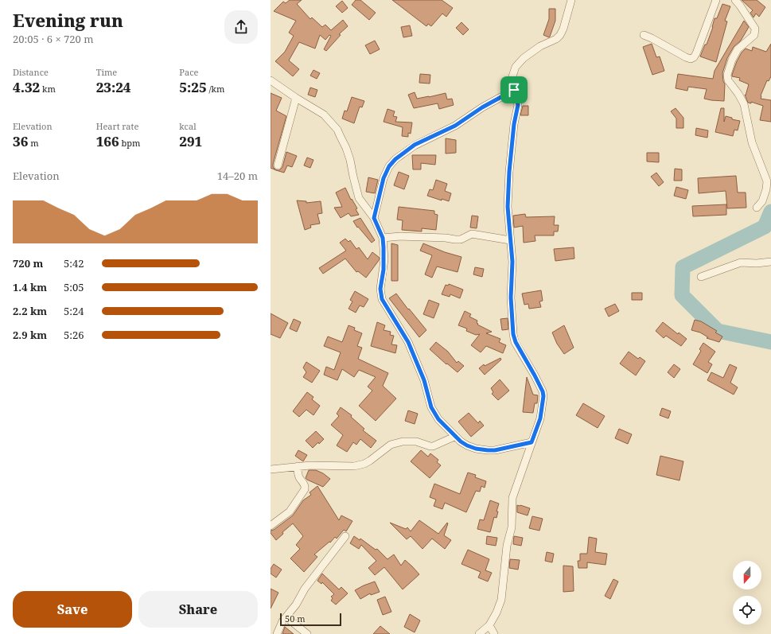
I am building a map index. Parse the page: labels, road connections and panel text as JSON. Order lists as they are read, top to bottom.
{
  "scale_bar": "50 m",
  "north": "bottom",
  "page": {
    "heading": ["Evening run", "20:05 · 6 × 720 m"],
    "stats": [
      ["Distance", "4.32 km"],
      ["Time", "23:24"],
      ["Pace", "5:25 /km"],
      ["Elevation", "36 m"],
      ["Heart rate", "166 bpm"],
      ["kcal", "291"]
    ],
    "chart": ["Elevation", "14–20 m"],
    "list": [
      {
        "name": "720 m",
        "note": "5:42"
      },
      {
        "name": "1.4 km",
        "note": "5:05"
      },
      {
        "name": "2.2 km",
        "note": "5:24"
      },
      {
        "name": "2.9 km",
        "note": "5:26"
      }
    ],
    "buttons": ["Save", "Share"],
    "scale": "50 m"
  }
}
